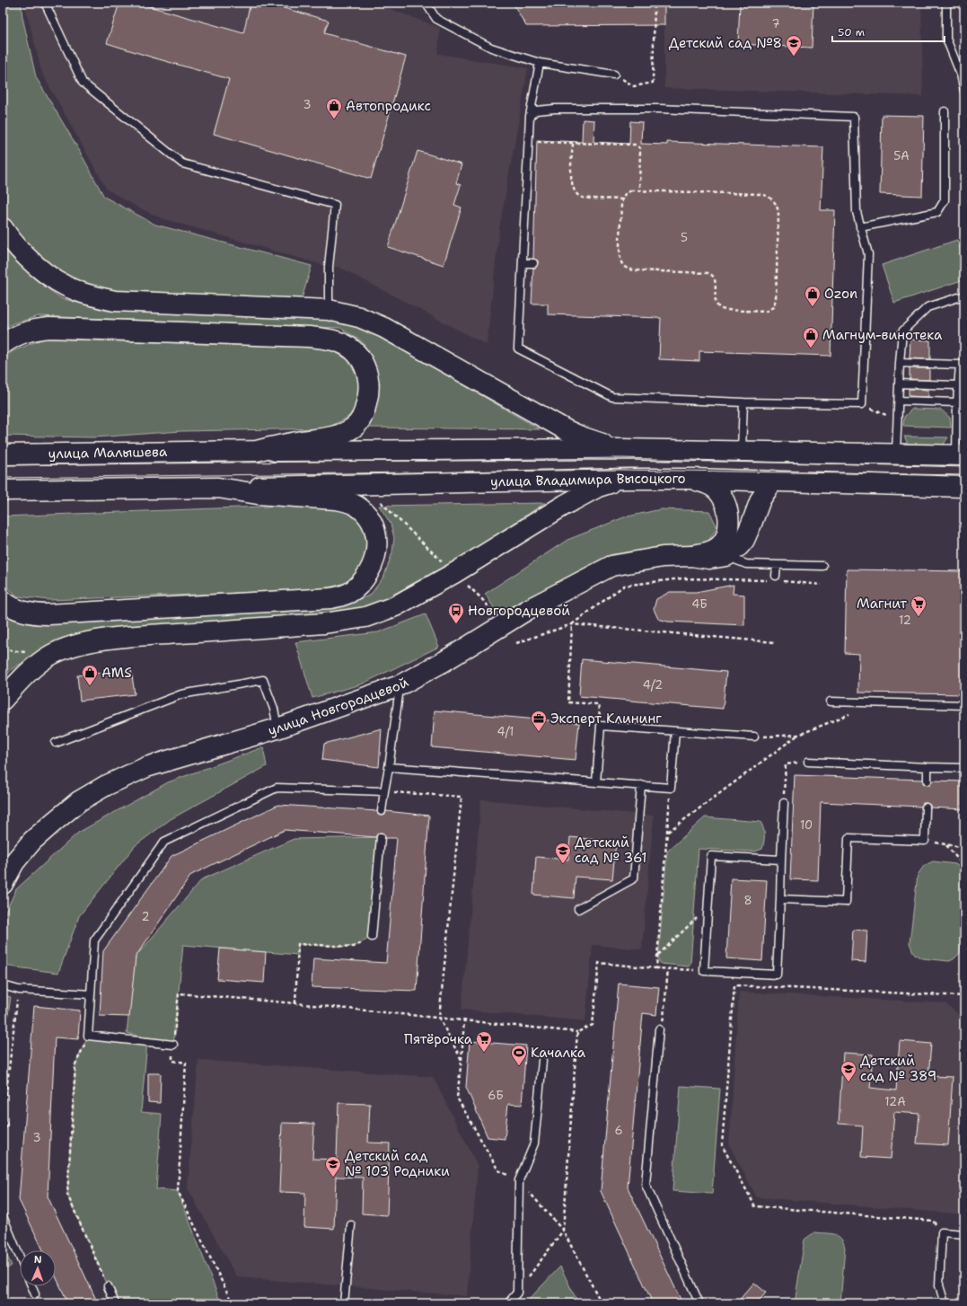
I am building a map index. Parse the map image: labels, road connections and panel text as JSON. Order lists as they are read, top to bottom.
{
  "streets": {
    "main road": ["улица Малышева", "улица Владимира Высоцкого", "улица Новгородцевой"]
  },
  "crossings": [
    ["улица Владимира Высоцкого", "улица Новгородцевой"]
  ],
  "places": {
    "school or university": [
      "Детский сад №8",
      "Детский сад № 361",
      "Детский сад № 389",
      "Детский сад № 103 Родники"
    ],
    "shop": [
      "Автопродикс",
      "Ozon",
      "Магнум-винотека",
      "AMS"
    ],
    "supermarket": ["Магнит", "Пятёрочка"],
    "bus stop": ["Новгородцевой"],
    "office": ["Эксперт Клининг"],
    "sports": ["Качалка"]
  },
  "house_numbers": [
    "7",
    "3",
    "5А",
    "5",
    "4Б",
    "12",
    "4/2",
    "4/1",
    "10",
    "8",
    "2",
    "6Б",
    "12А",
    "6",
    "3"
  ],
  "scale_bar": "50 m",
  "north": "top"
}
